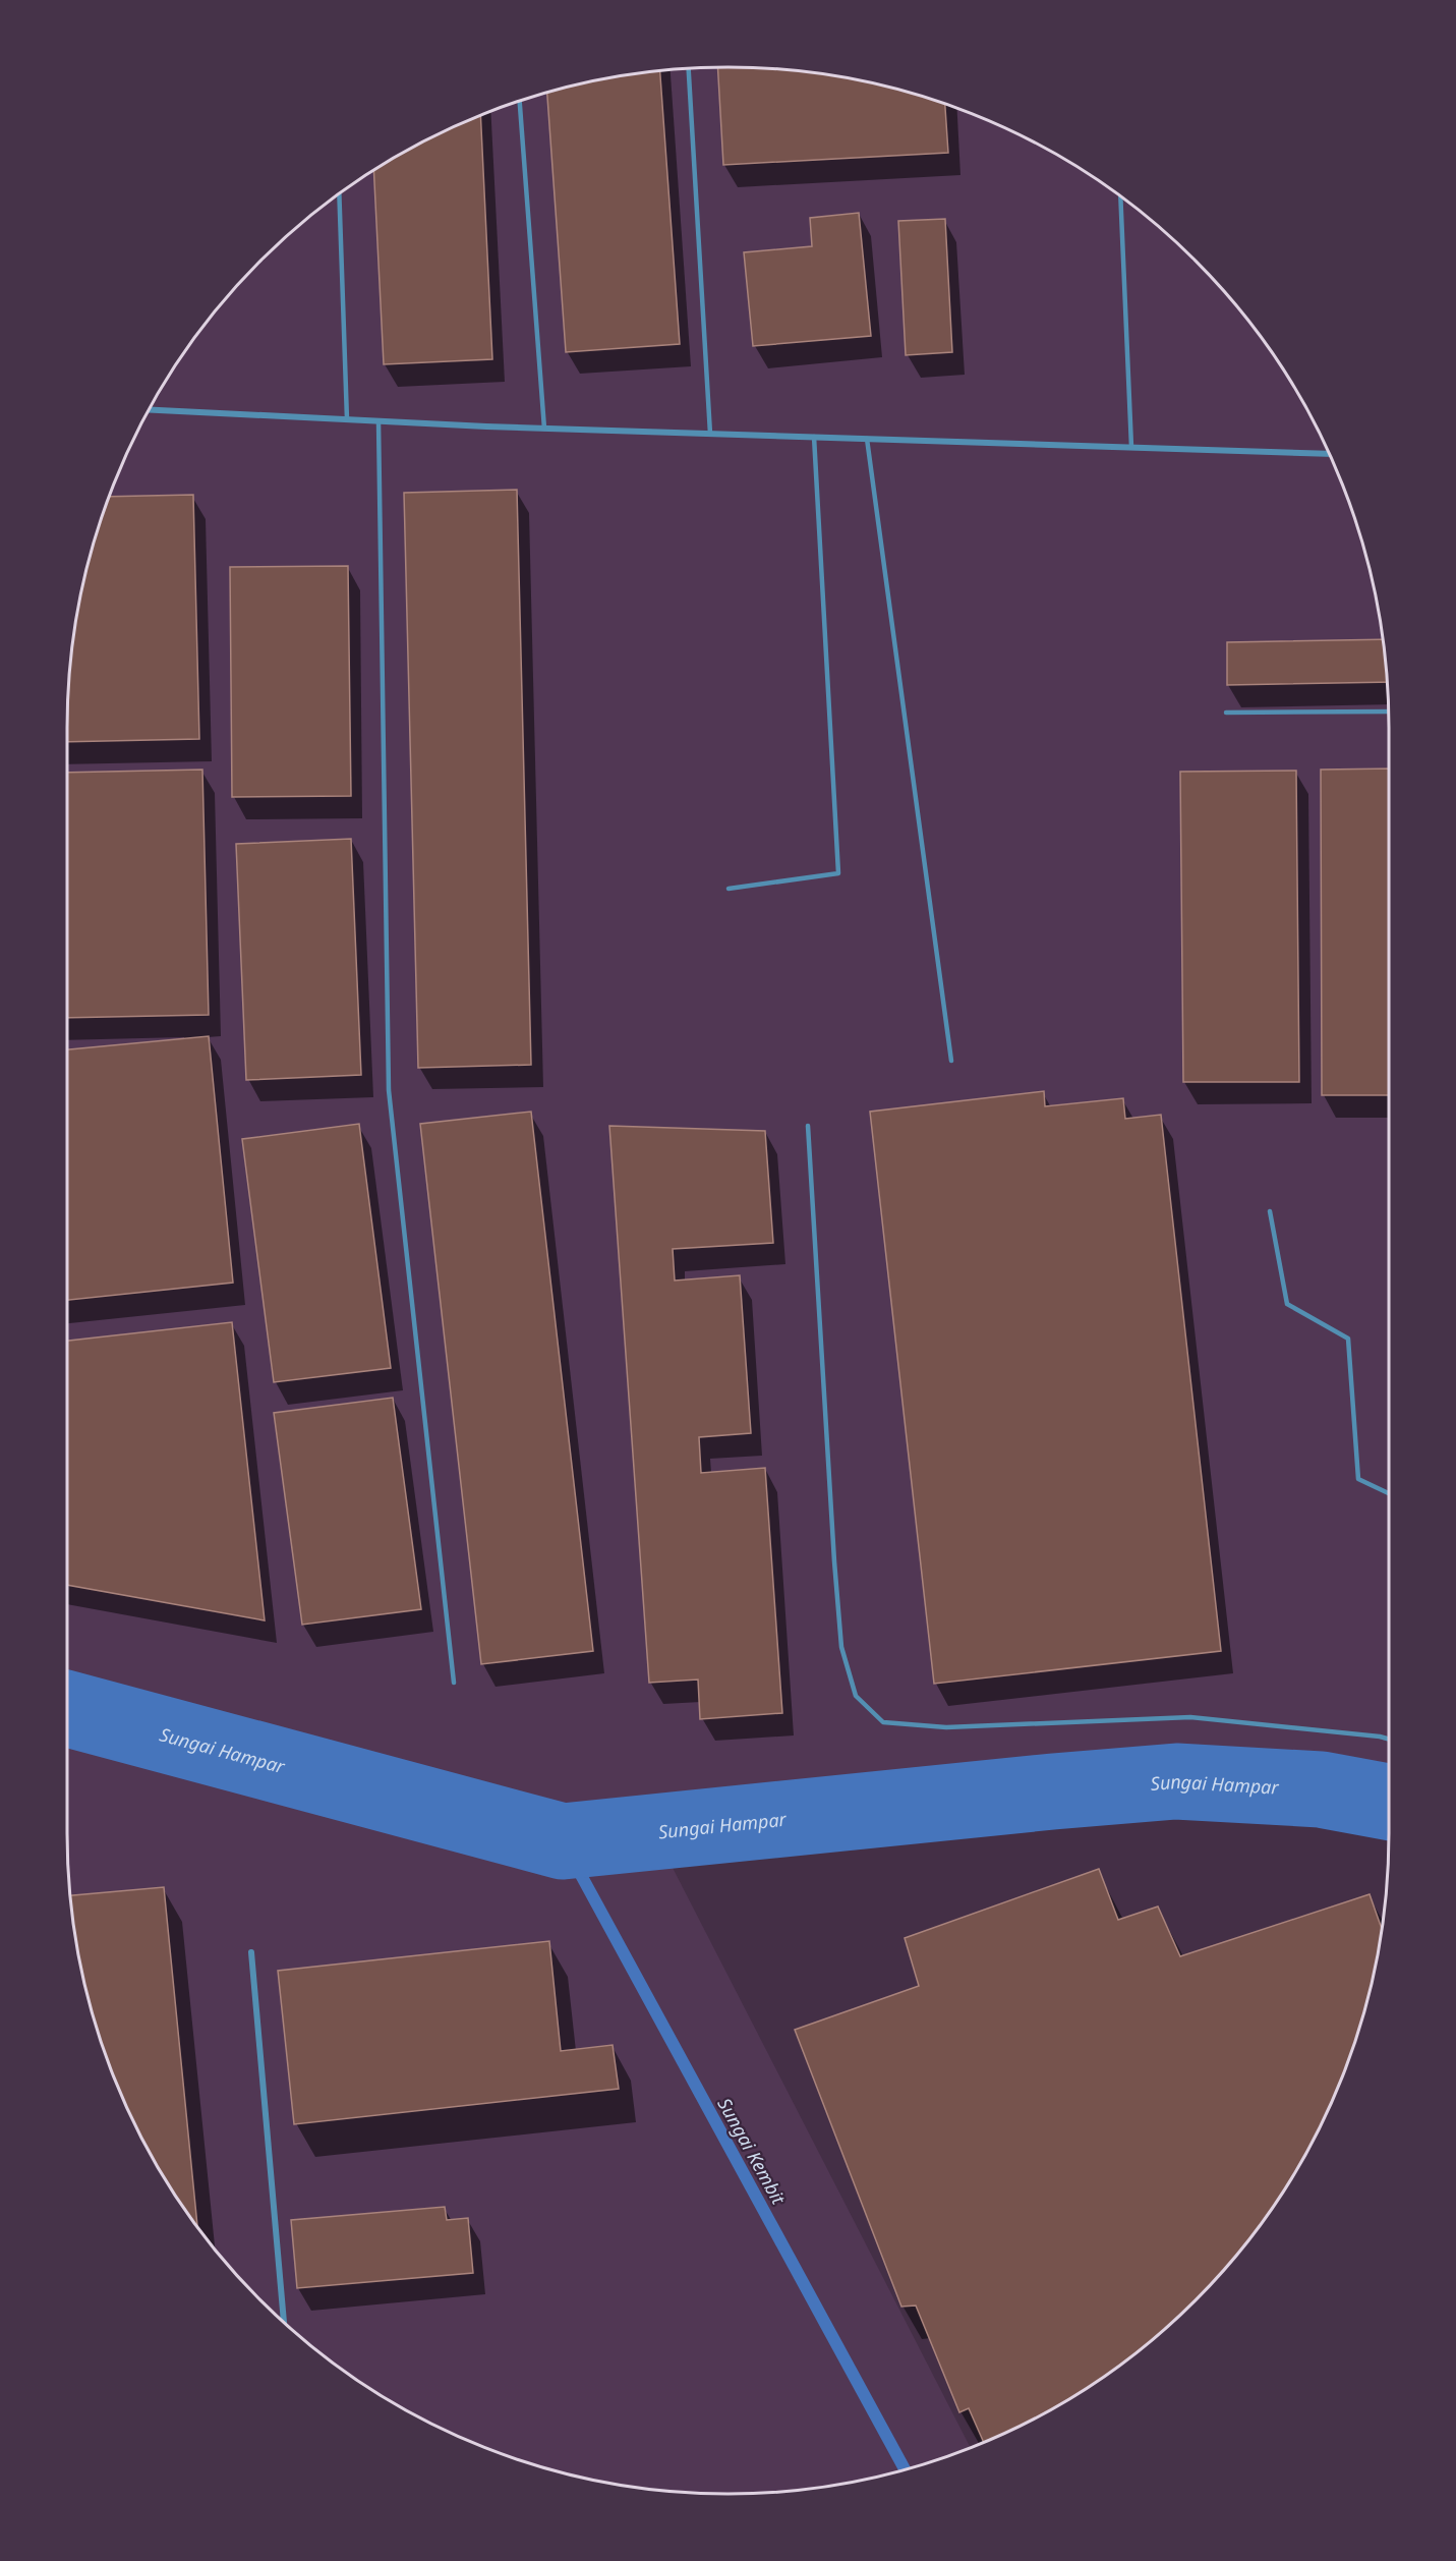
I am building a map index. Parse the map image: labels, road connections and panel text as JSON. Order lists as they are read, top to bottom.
{
  "water": ["Sungai Hampar", "Sungai Kembit"]
}
